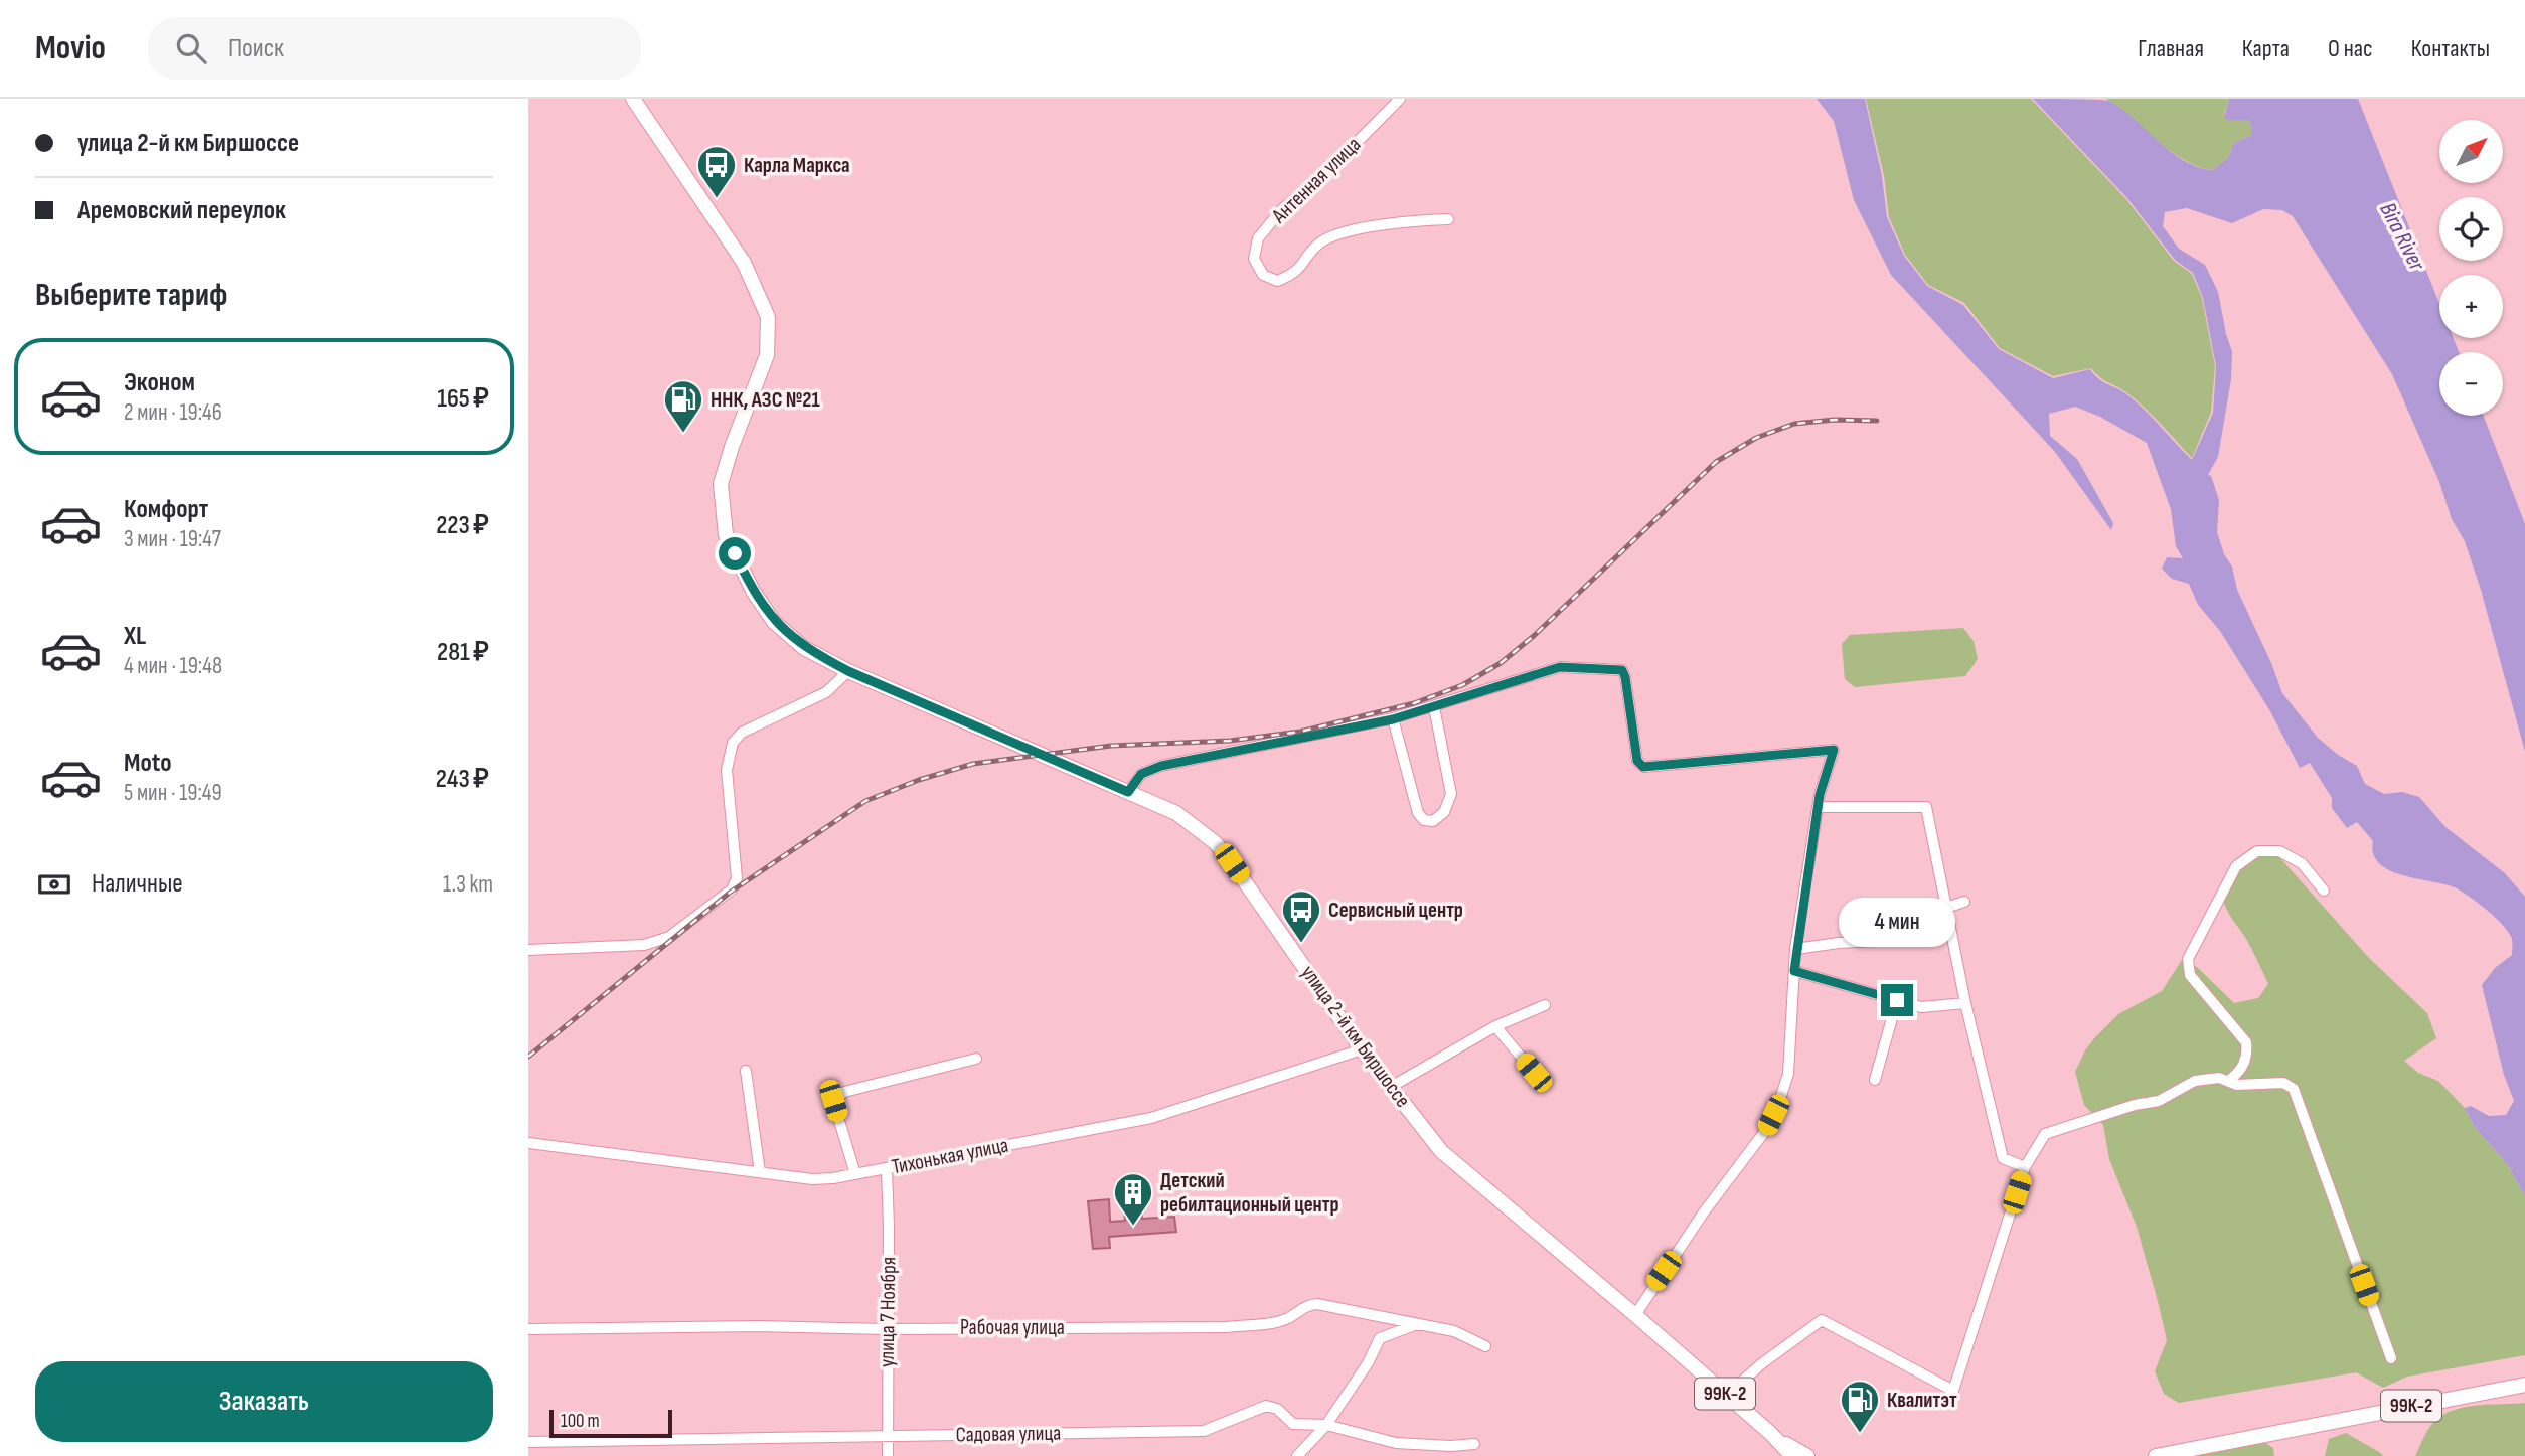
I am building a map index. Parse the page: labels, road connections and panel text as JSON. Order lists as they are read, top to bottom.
{
  "streets": {
    "main road": ["улица 2-й км Биршоссе", "99К-2"],
    "street": [
      "Антенная улица",
      "Тихонькая улица",
      "улица 7 Ноября",
      "Рабочая улица",
      "Садовая улица"
    ]
  },
  "crossings": [
    ["улица 2-й км Биршоссе", "Тихонькая улица"],
    ["улица 2-й км Биршоссе", "99К-2"],
    ["Тихонькая улица", "улица 7 Ноября"],
    ["улица 7 Ноября", "Рабочая улица"],
    ["улица 7 Ноября", "Садовая улица"]
  ],
  "water": ["Bira River"],
  "places": {
    "bus stop": ["Карла Маркса", "Сервисный центр"],
    "fuel station": ["ННК, АЗС №21", "Квалитэт"],
    "building": ["Детский ребилтационный центр"]
  },
  "scale_bar": "100 m",
  "north": "top right",
  "page": {
    "header": "Movio",
    "search": "Поиск",
    "nav": [
      "Главная",
      "Карта",
      "О нас",
      "Контакты"
    ],
    "banner": ["улица 2-й км Биршоссе", "Аремовский переулок"],
    "map_buttons": ["+", "−"],
    "heading": "Выберите тариф",
    "list": [
      {
        "name": "Эконом",
        "note": "2 мин · 19:46",
        "value": "165 ₽"
      },
      {
        "name": "Комфорт",
        "note": "3 мин · 19:47",
        "value": "223 ₽"
      },
      {
        "name": "XL",
        "note": "4 мин · 19:48",
        "value": "281 ₽"
      },
      {
        "name": "Moto",
        "note": "5 мин · 19:49",
        "value": "243 ₽"
      }
    ],
    "pay": ["Наличные", "1.3 km"],
    "bubble": "4 мин",
    "buttons": "Заказать",
    "scale": "100 m"
  }
}
